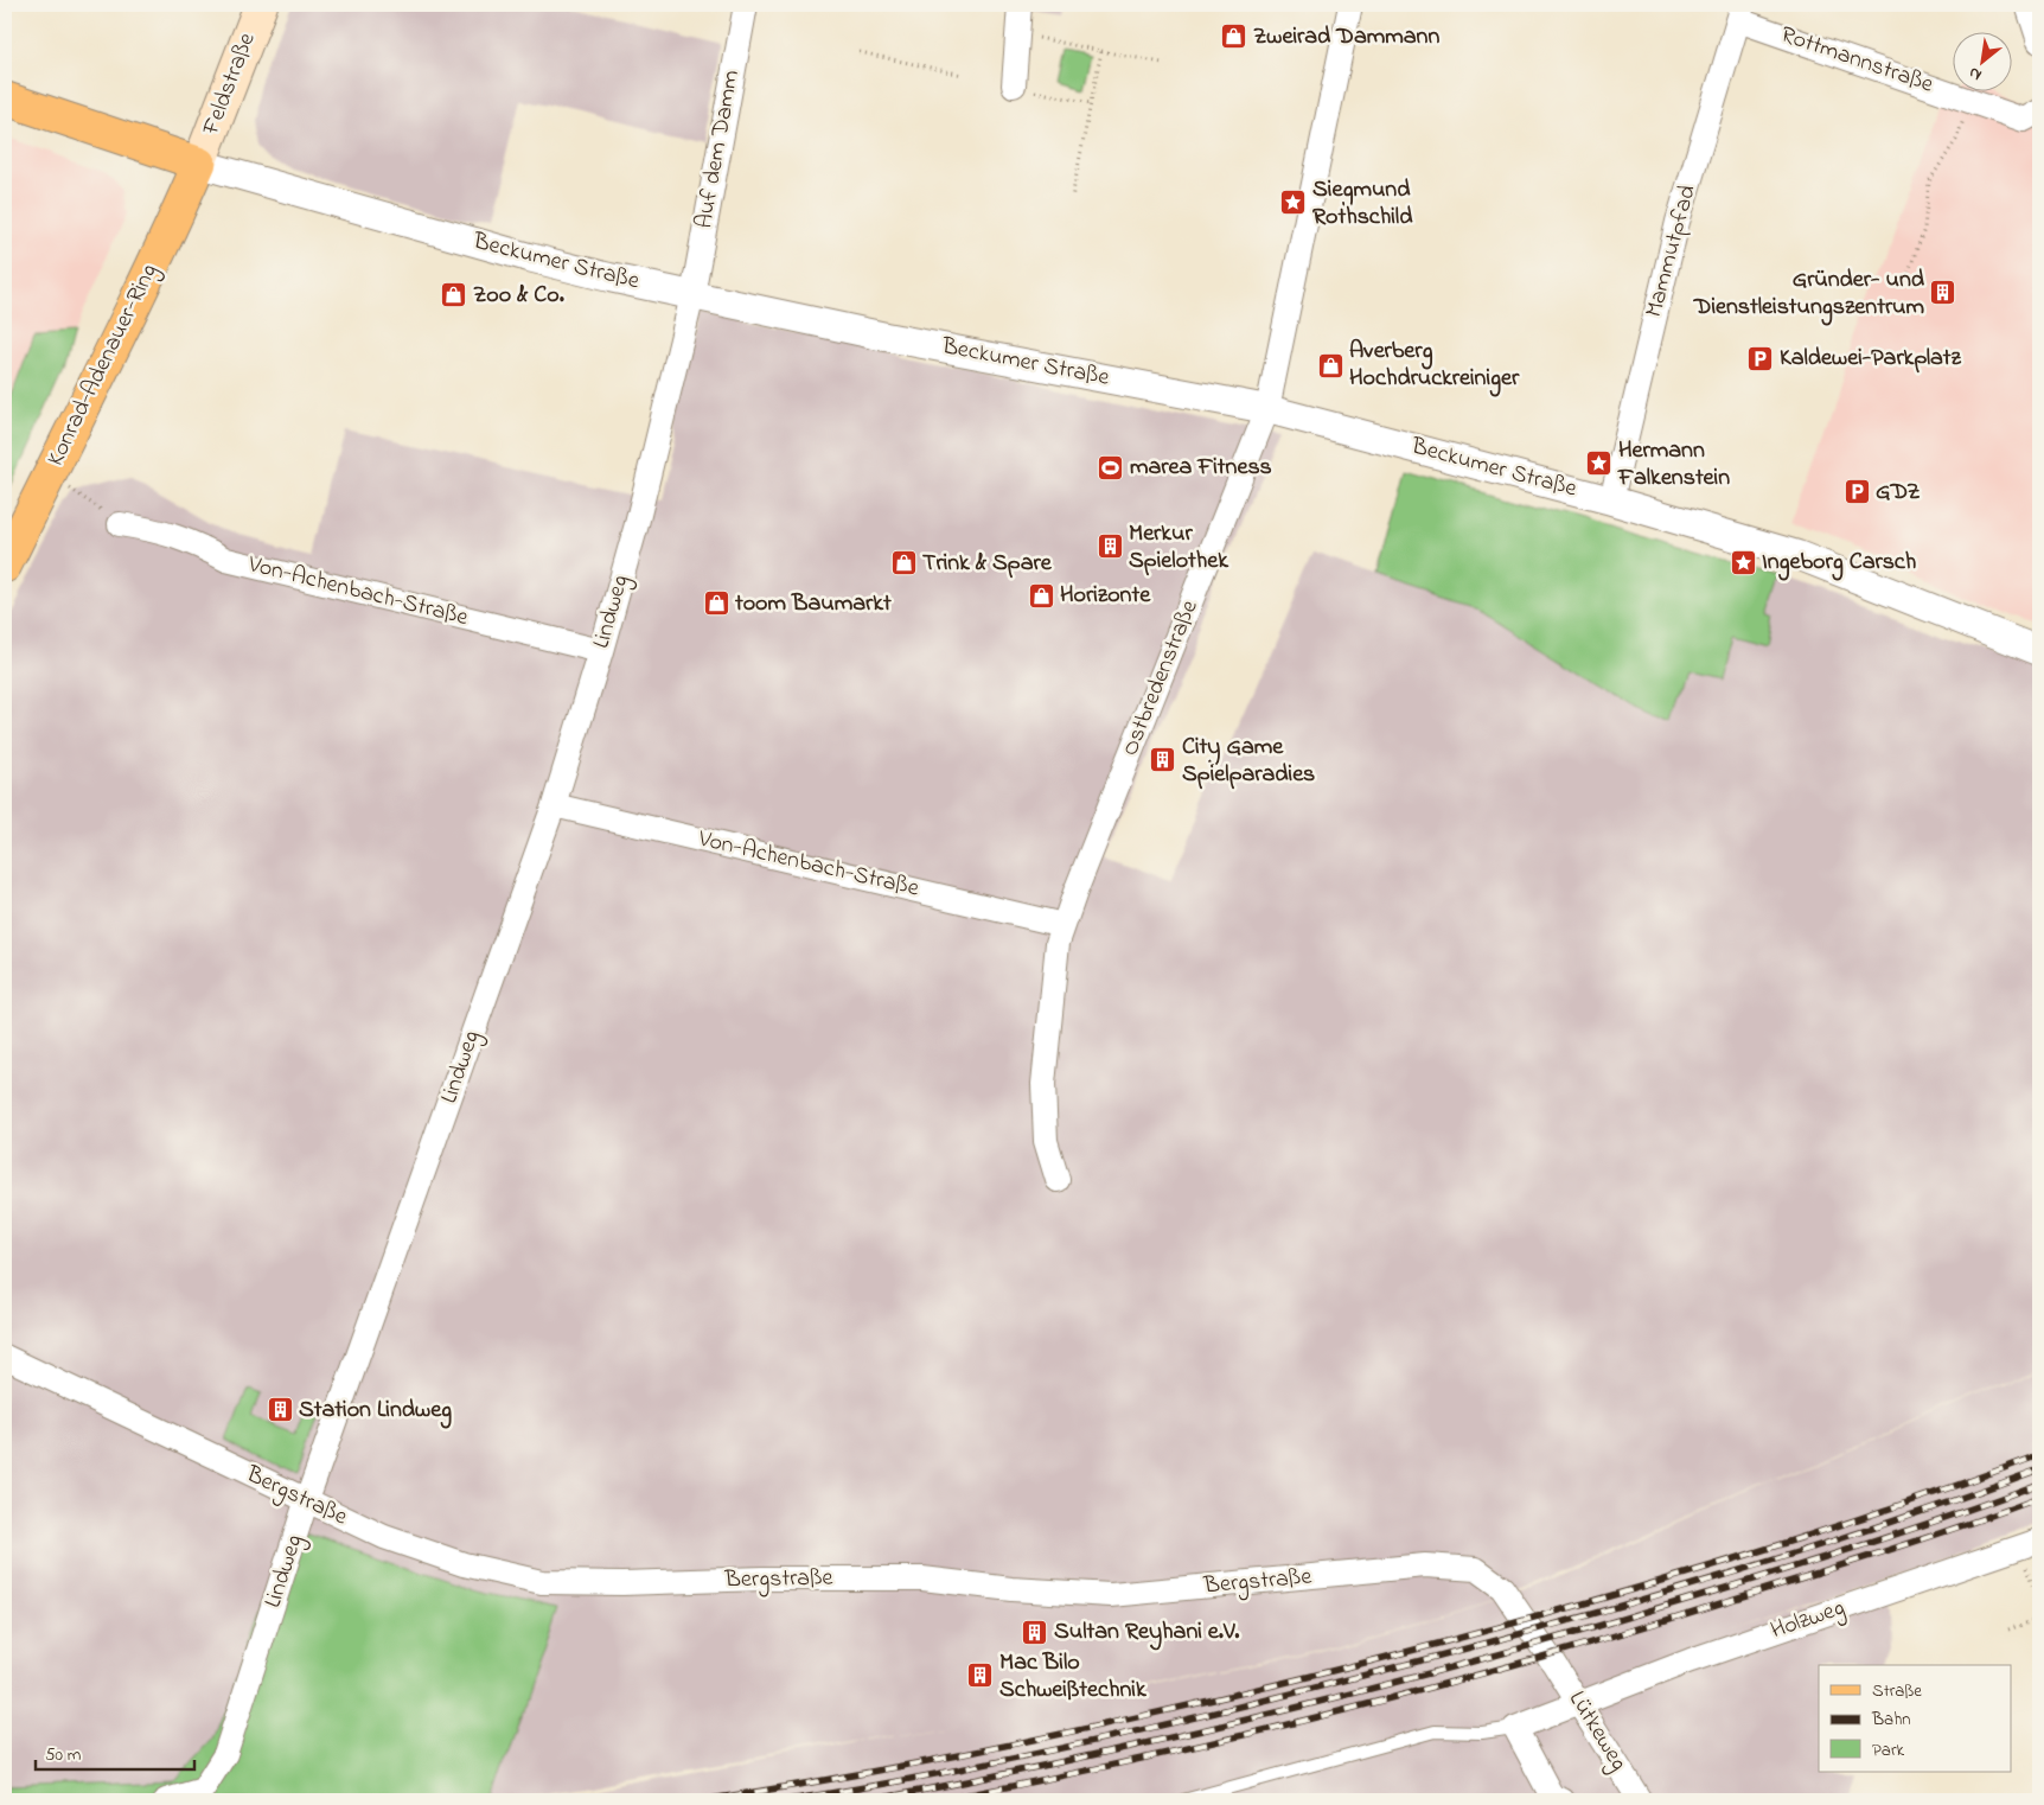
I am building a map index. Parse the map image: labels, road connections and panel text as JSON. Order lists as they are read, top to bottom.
{
  "streets": {
    "main road": ["Feldstraße", "Beckumer Straße", "Konrad-Adenauer-Ring"],
    "street": [
      "Rottmannstraße",
      "Auf dem Damm",
      "Mammutpfad",
      "Von-Achenbach-Straße",
      "Lindweg",
      "Ostbredenstraße",
      "Bergstraße",
      "Holzweg",
      "Lütkeweg"
    ]
  },
  "crossings": [
    ["Rottmannstraße", "Mammutpfad"],
    ["Feldstraße", "Beckumer Straße"],
    ["Feldstraße", "Konrad-Adenauer-Ring"],
    ["Auf dem Damm", "Beckumer Straße"],
    ["Auf dem Damm", "Lindweg"],
    ["Mammutpfad", "Beckumer Straße"],
    ["Beckumer Straße", "Konrad-Adenauer-Ring"],
    ["Beckumer Straße", "Lindweg"],
    ["Beckumer Straße", "Ostbredenstraße"],
    ["Von-Achenbach-Straße", "Lindweg"],
    ["Von-Achenbach-Straße", "Ostbredenstraße"],
    ["Lindweg", "Bergstraße"],
    ["Bergstraße", "Lütkeweg"],
    ["Holzweg", "Lütkeweg"]
  ],
  "places": {
    "shop": [
      "Zweirad Dammann",
      "Zoo & Co.",
      "Averberg Hochdruckreiniger",
      "Trink & Spare",
      "Horizonte",
      "toom Baumarkt"
    ],
    "place": ["Siegmund Rothschild", "Hermann Falkenstein", "Ingeborg Carsch"],
    "building": [
      "Gründer- und Dienstleistungszentrum",
      "Merkur Spielothek",
      "City Game Spielparadies",
      "Station Lindweg",
      "Sultan Reyhani e.V.",
      "Mac Bilo Schweißtechnik"
    ],
    "parking": ["Kaldewei-Parkplatz", "GDZ"],
    "sports": ["marea Fitness"]
  },
  "legend": ["Straße", "Bahn", "Park"],
  "scale_bar": "50 m",
  "north": "bottom left"
}
